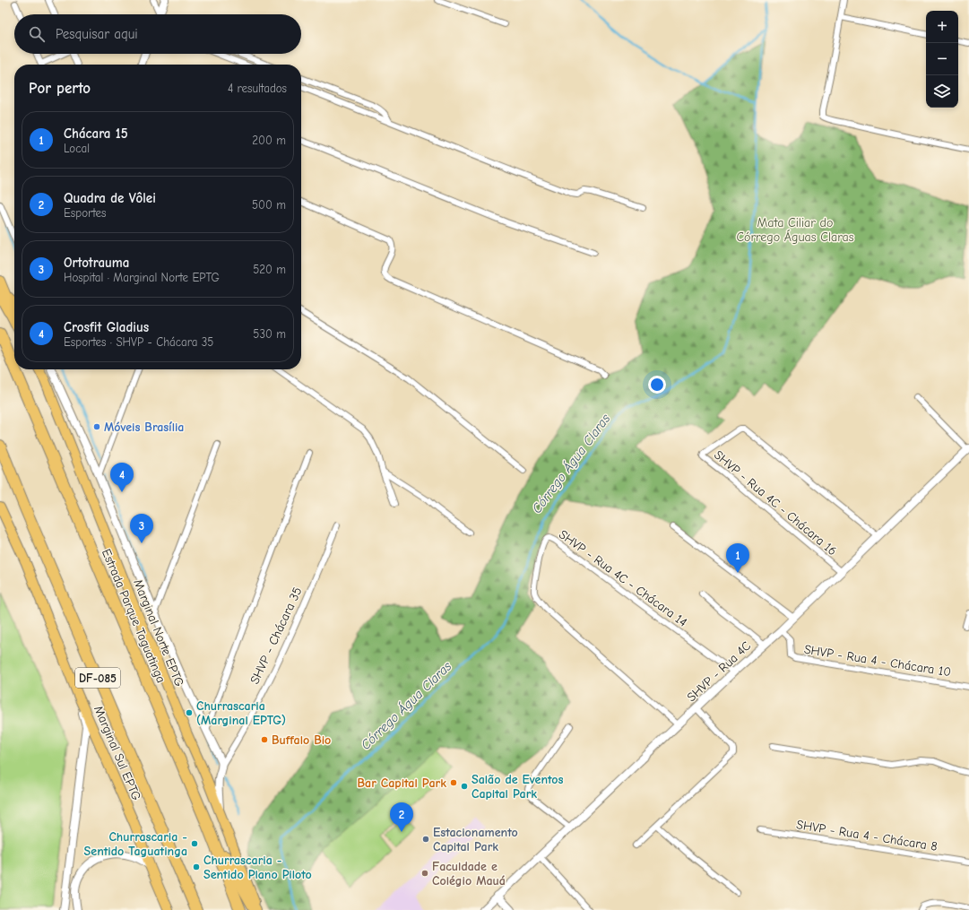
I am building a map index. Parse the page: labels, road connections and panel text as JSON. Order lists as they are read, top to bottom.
{
  "streets": {
    "highway": ["Estrada Parque Taguatinga", "DF-085"],
    "main road": ["Marginal Norte EPTG", "Marginal Sul EPTG"],
    "street": [
      "SHVP - Rua 4C - Chácara 16",
      "SHVP - Rua 4C - Chácara 14",
      "SHVP - Chácara 35",
      "SHVP - Rua 4 - Chácara 10",
      "SHVP - Rua 4C",
      "SHVP - Rua 4 - Chácara 8"
    ]
  },
  "crossings": [
    ["SHVP - Rua 4C - Chácara 16", "SHVP - Rua 4C"],
    ["SHVP - Rua 4C - Chácara 14", "SHVP - Rua 4C"],
    ["Marginal Norte EPTG", "SHVP - Chácara 35"],
    ["SHVP - Rua 4 - Chácara 10", "SHVP - Rua 4C"]
  ],
  "water": ["Córrego Água Claras"],
  "parks": ["Mata Ciliar do Córrego Águas Claras"],
  "places": [
    "Móveis Brasília",
    "Churrascaria (Marginal EPTG)",
    "Buffalo Bio",
    "Bar Capital Park",
    "Salão de Eventos Capital Park",
    "Estacionamento Capital Park",
    "Churrascaria - Sentido Taguatinga",
    "Churrascaria - Sentido Plano Piloto",
    "Faculdade e Colégio Mauá"
  ],
  "page": {
    "map_buttons": ["+", "−"],
    "search": "Pesquisar aqui",
    "heading": ["Por perto", "4 resultados"],
    "list": [
      {
        "mark": "1",
        "name": "Chácara 15",
        "note": "Local",
        "value": "200 m"
      },
      {
        "mark": "2",
        "name": "Quadra de Vôlei",
        "note": "Esportes",
        "value": "500 m"
      },
      {
        "mark": "3",
        "name": "Ortotrauma",
        "note": "Hospital · Marginal Norte EPTG",
        "value": "520 m"
      },
      {
        "mark": "4",
        "name": "Crosfit Gladius",
        "note": "Esportes · SHVP - Chácara 35",
        "value": "530 m"
      }
    ],
    "pins": [
      "4",
      "3",
      "1",
      "2"
    ]
  }
}
